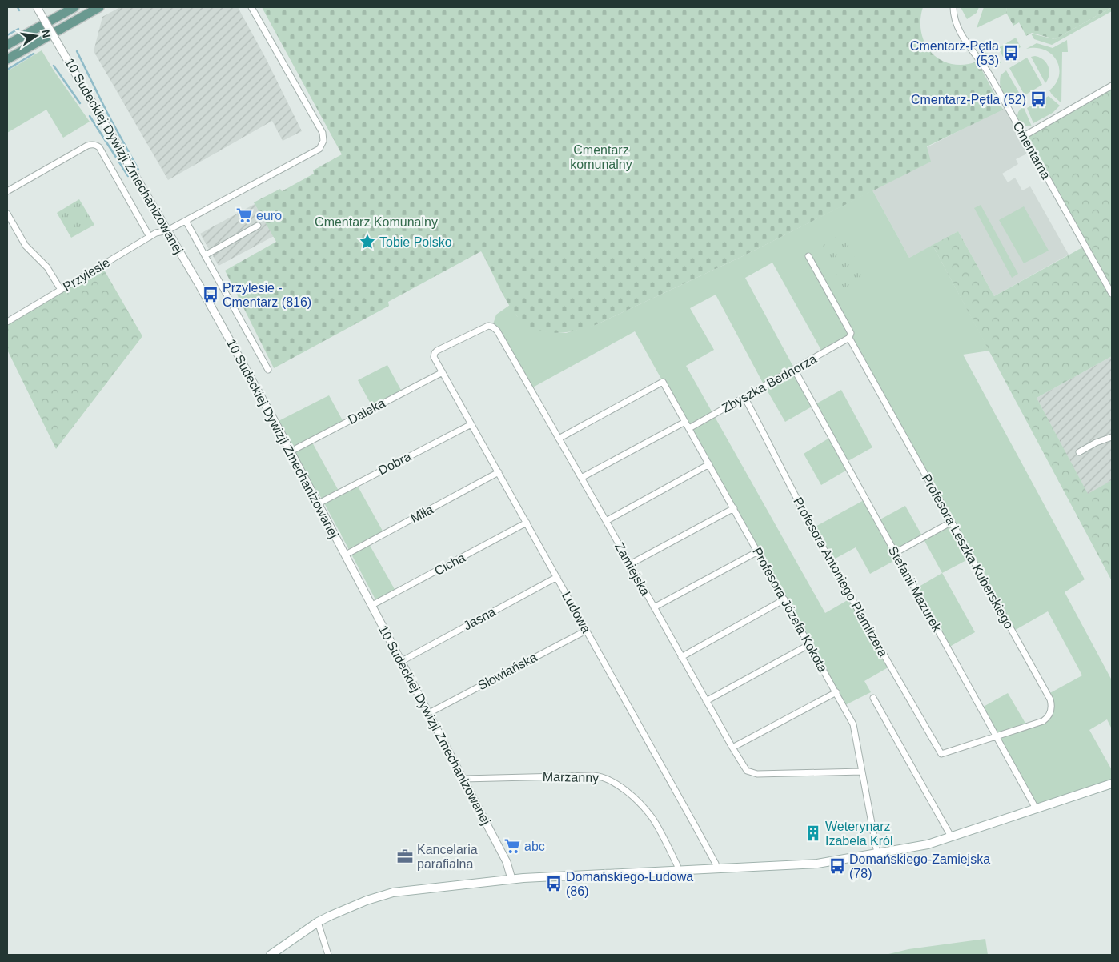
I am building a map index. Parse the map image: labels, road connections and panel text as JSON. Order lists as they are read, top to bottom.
{
  "streets": {
    "street": [
      "Cmentarna",
      "10 Sudeckiej Dywizji Zmechanizowanej",
      "Przylesie",
      "Zbyszka Bednorza",
      "Daleka",
      "Dobra",
      "Miła",
      "Profesora Leszka Kuberskiego",
      "Cicha",
      "Zamiejska",
      "Profesora Antoniego Plamitzera",
      "Stefanii Mazurek",
      "Profesora Józefa Kokota",
      "Ludowa",
      "Jasna",
      "Słowiańska",
      "Marzanny"
    ]
  },
  "crossings": [
    ["10 Sudeckiej Dywizji Zmechanizowanej", "Przylesie"],
    ["10 Sudeckiej Dywizji Zmechanizowanej", "Daleka"],
    ["10 Sudeckiej Dywizji Zmechanizowanej", "Dobra"],
    ["10 Sudeckiej Dywizji Zmechanizowanej", "Miła"],
    ["10 Sudeckiej Dywizji Zmechanizowanej", "Cicha"],
    ["10 Sudeckiej Dywizji Zmechanizowanej", "Jasna"],
    ["10 Sudeckiej Dywizji Zmechanizowanej", "Słowiańska"],
    ["10 Sudeckiej Dywizji Zmechanizowanej", "Marzanny"],
    ["Zbyszka Bednorza", "Profesora Leszka Kuberskiego"],
    ["Zbyszka Bednorza", "Profesora Antoniego Plamitzera"],
    ["Zbyszka Bednorza", "Stefanii Mazurek"],
    ["Zbyszka Bednorza", "Profesora Józefa Kokota"],
    ["Daleka", "Ludowa"],
    ["Dobra", "Ludowa"],
    ["Miła", "Ludowa"],
    ["Profesora Leszka Kuberskiego", "Profesora Antoniego Plamitzera"],
    ["Profesora Leszka Kuberskiego", "Stefanii Mazurek"],
    ["Cicha", "Ludowa"],
    ["Zamiejska", "Profesora Józefa Kokota"],
    ["Zamiejska", "Ludowa"],
    ["Ludowa", "Jasna"],
    ["Ludowa", "Słowiańska"]
  ],
  "parks": ["Cmentarz komunalny", "Cmentarz Komunalny"],
  "places": {
    "bus stop": [
      "Cmentarz-Pętla (53)",
      "Cmentarz-Pętla (52)",
      "Przylesie - Cmentarz (816)",
      "Domańskiego-Zamiejska (78)",
      "Domańskiego-Ludowa (86)"
    ],
    "supermarket": ["euro", "abc"],
    "place": ["Tobie Polsko"],
    "building": ["Weterynarz Izabela Król"],
    "office": ["Kancelaria parafialna"]
  },
  "north": "right"
}
